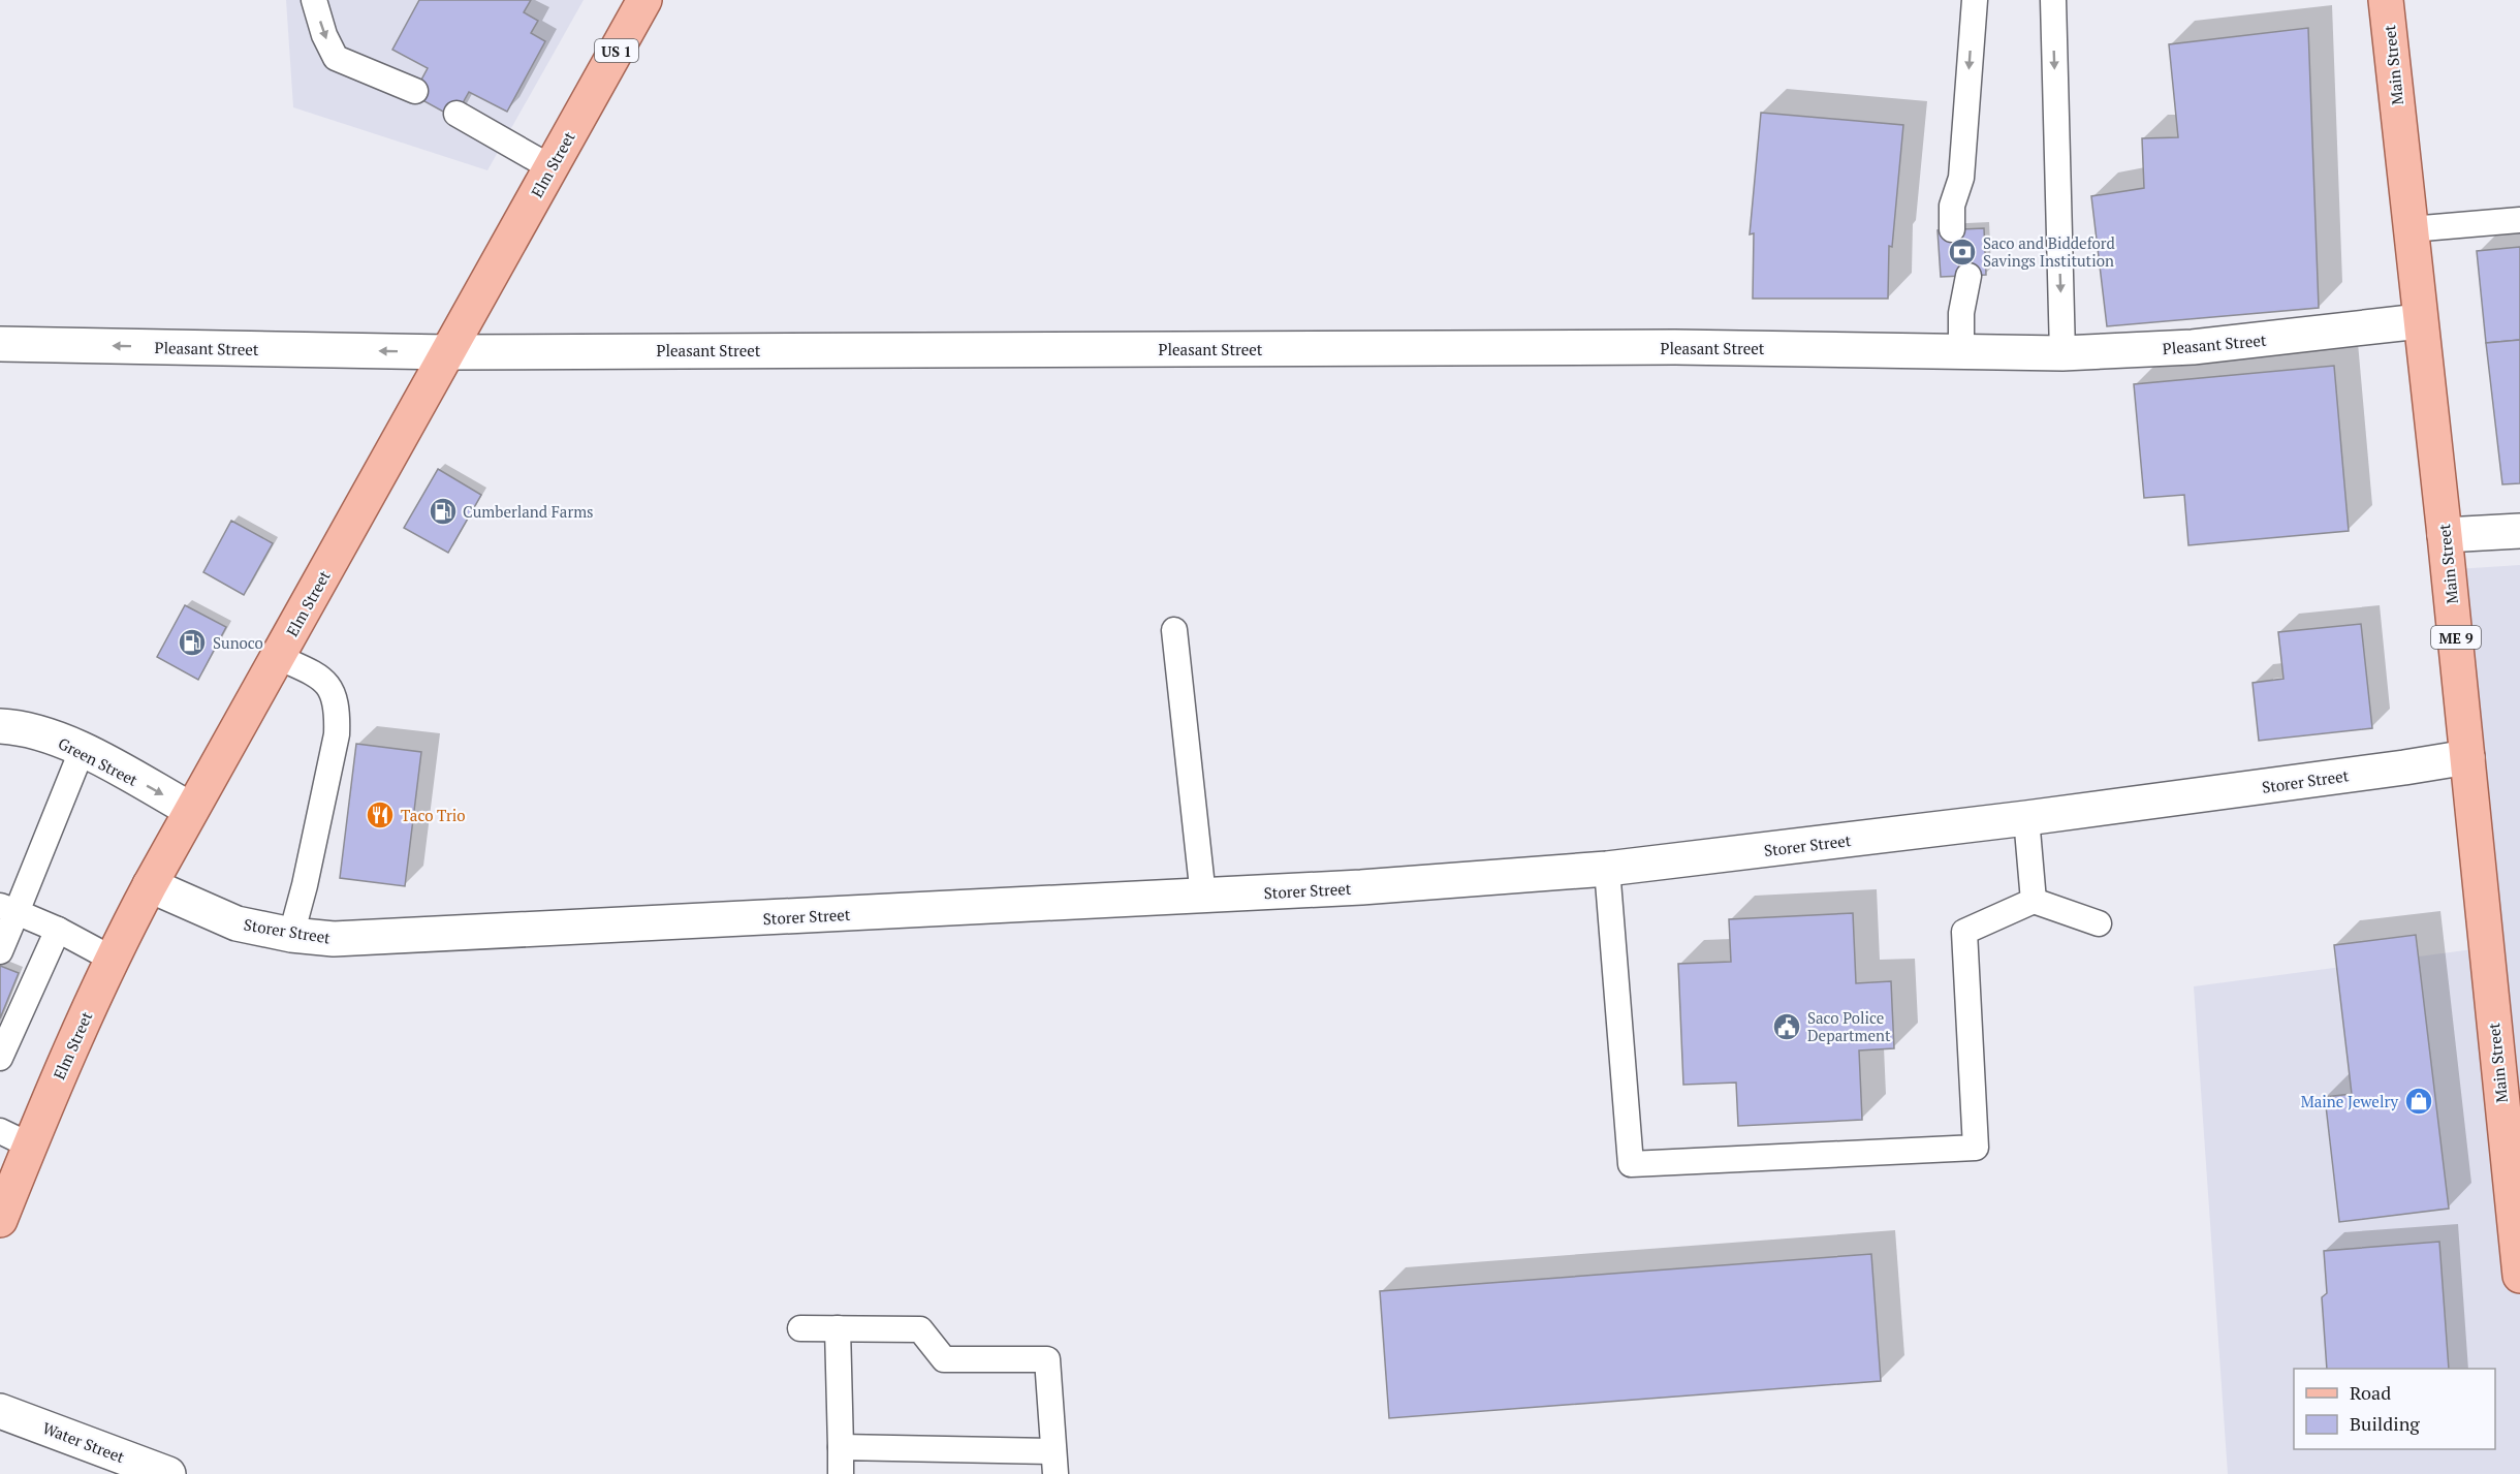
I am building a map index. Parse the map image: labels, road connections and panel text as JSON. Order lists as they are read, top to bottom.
{
  "streets": {
    "main road": [
      "US 1",
      "Main Street",
      "Elm Street",
      "ME 9"
    ],
    "street": [
      "Pleasant Street",
      "Green Street",
      "Storer Street",
      "Water Street"
    ]
  },
  "crossings": [
    ["Main Street", "Pleasant Street"],
    ["Main Street", "Storer Street"],
    ["Elm Street", "Pleasant Street"],
    ["Elm Street", "Green Street"],
    ["Elm Street", "Storer Street"]
  ],
  "one_way": ["Green Street"],
  "places": {
    "bank": ["Saco and Biddeford Savings Institution"],
    "fuel station": ["Cumberland Farms", "Sunoco"],
    "restaurant": ["Taco Trio"],
    "public building": ["Saco Police Department"],
    "shop": ["Maine Jewelry"]
  },
  "legend": ["Road", "Building"]
}
